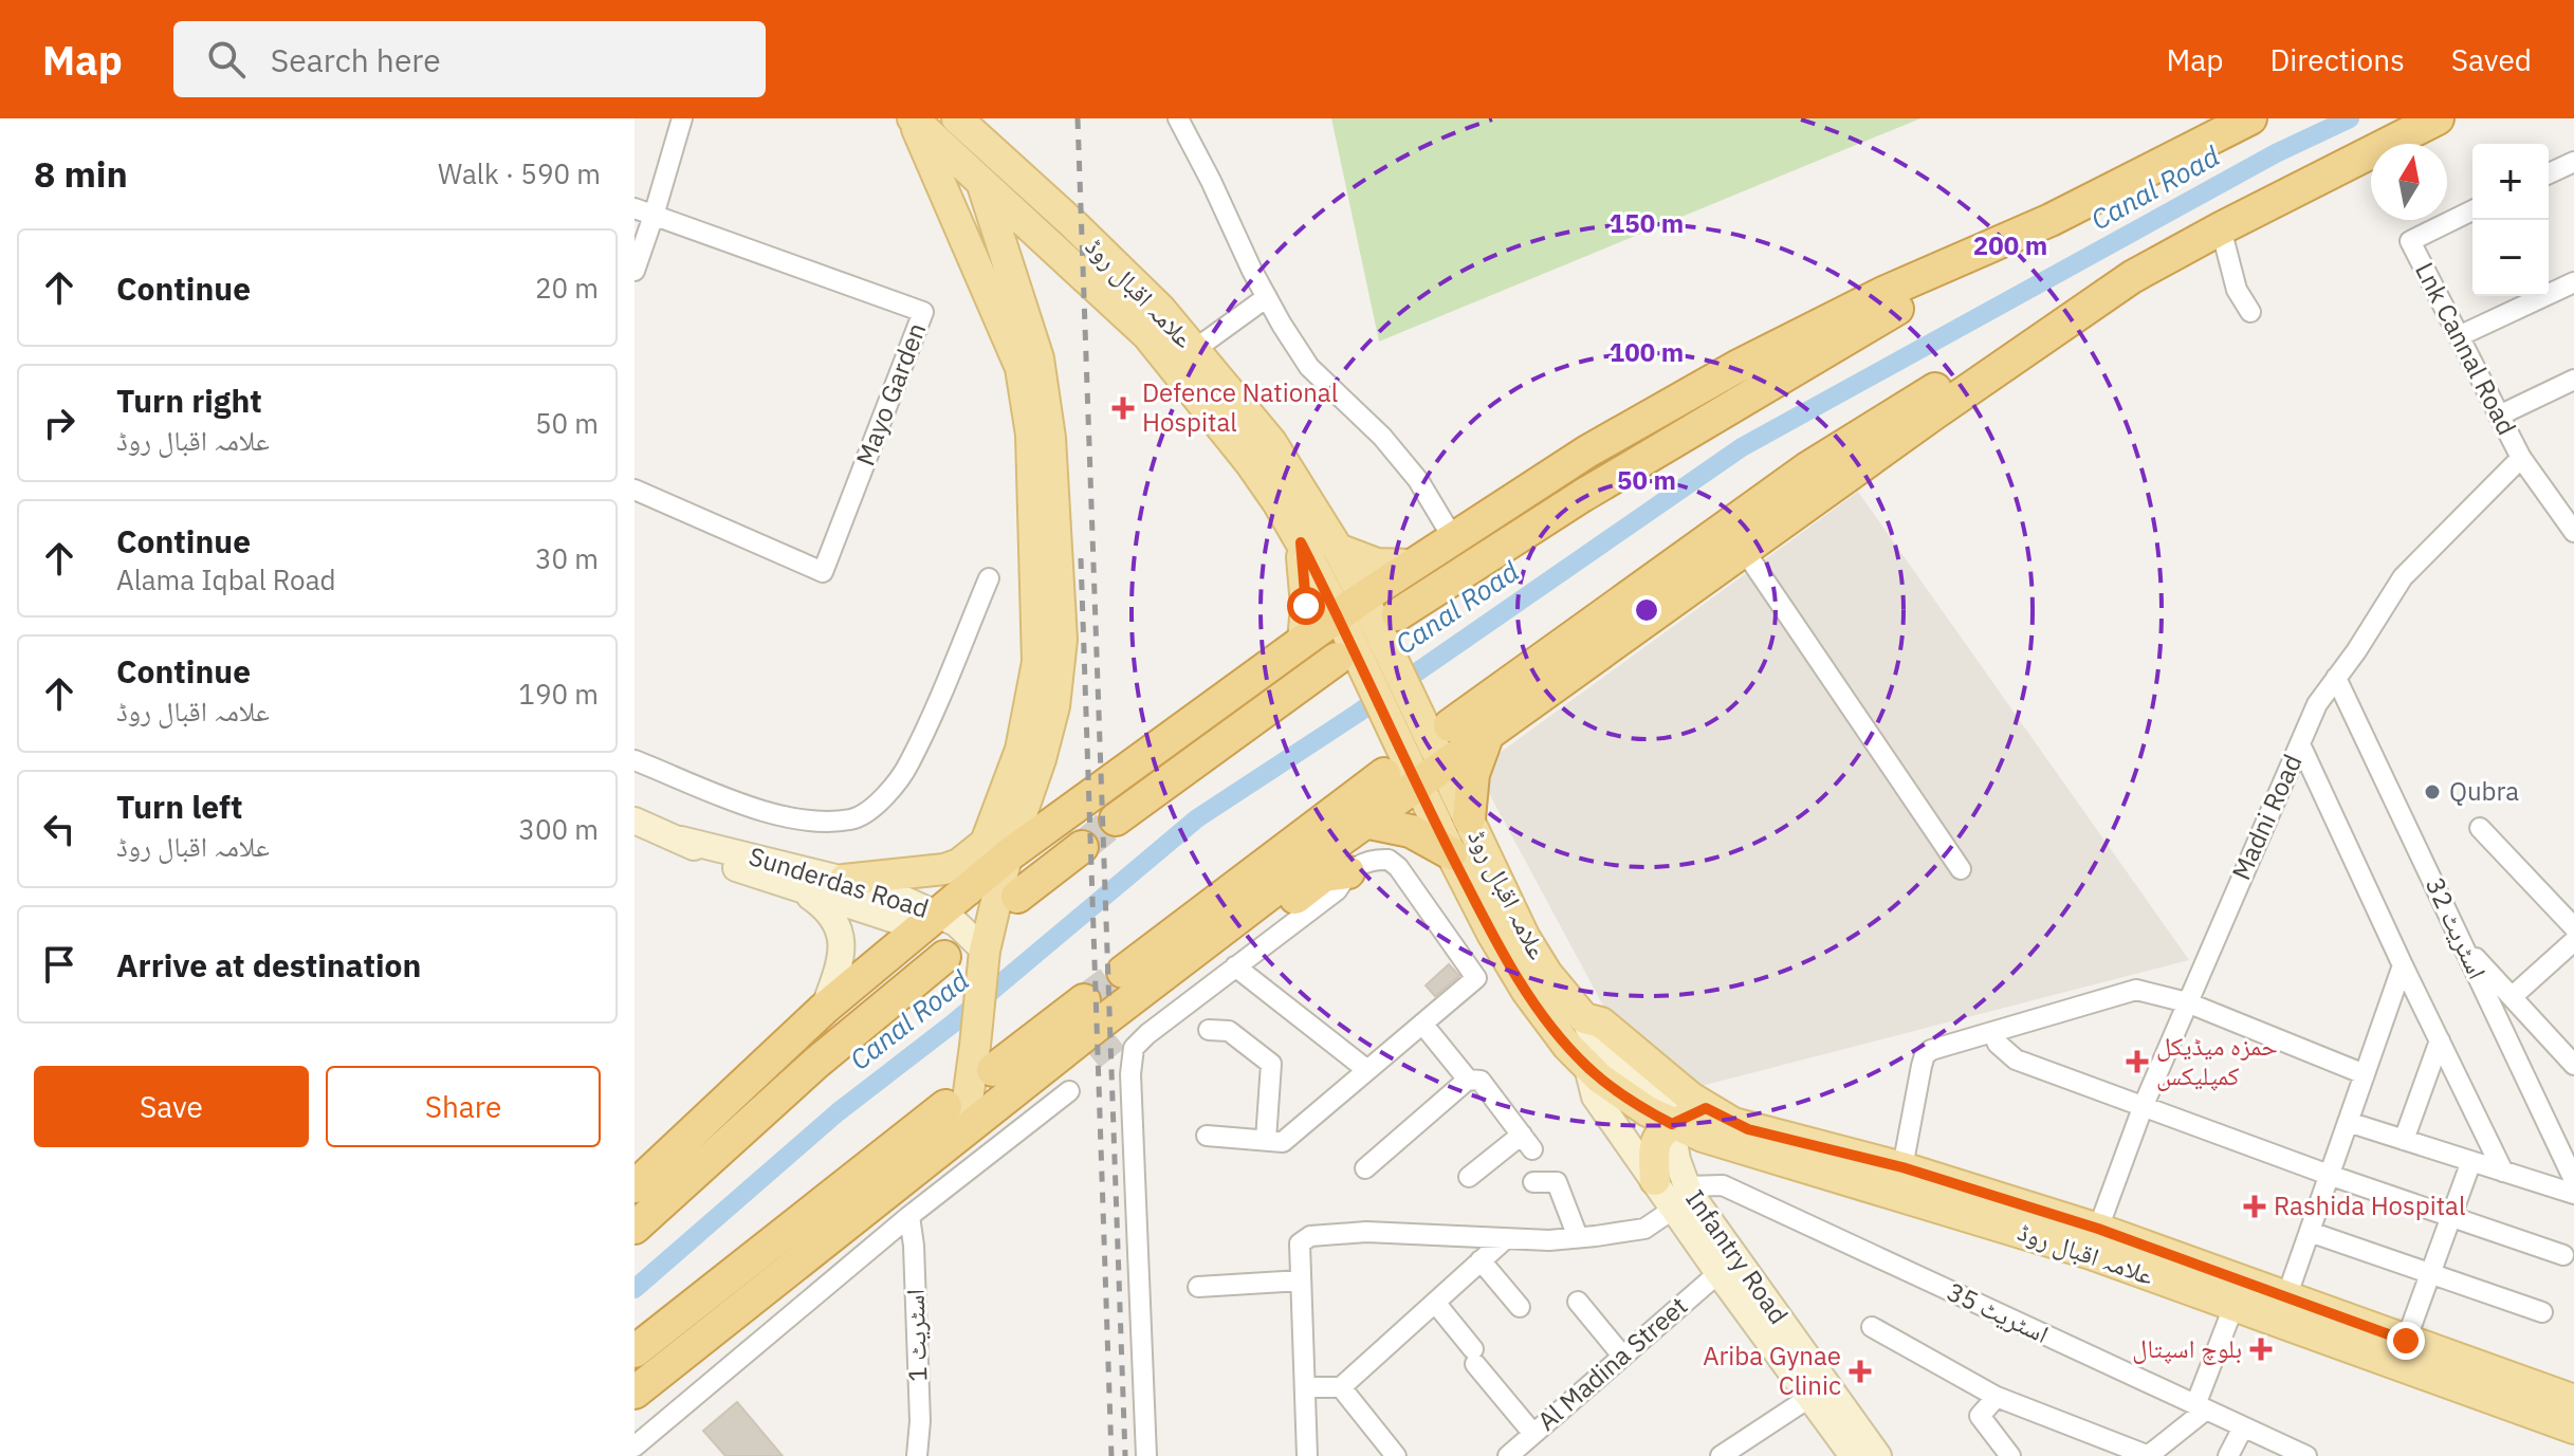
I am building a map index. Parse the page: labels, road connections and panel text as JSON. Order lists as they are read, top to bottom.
{
  "streets": {
    "main road": ["علامہ اقبال روڈ", "Sunderdas Road", "Infantry Road"],
    "street": [
      "Lnk Cannal Road",
      "Mayo Garden",
      "Madni Road",
      "اسٹریٹ 32",
      "اسٹریٹ 35",
      "اسٹریٹ 1",
      "Al Madina Street"
    ]
  },
  "crossings": [
    ["علامہ اقبال روڈ", "Madni Road"],
    ["علامہ اقبال روڈ", "Infantry Road"],
    ["Lnk Cannal Road", "Madni Road"],
    ["Madni Road", "اسٹریٹ 32"],
    ["Infantry Road", "اسٹریٹ 35"],
    ["Infantry Road", "Al Madina Street"]
  ],
  "water": ["Canal Road"],
  "places": {
    "health": [
      "Defence National Hospital",
      "حمزہ میڈیکل کمپلیکس",
      "Rashida Hospital",
      "بلوچ اسپتال",
      "Ariba Gynae Clinic"
    ],
    "other": ["Qubra"]
  },
  "north": "top",
  "page": {
    "header": "Map",
    "search": "Search here",
    "nav": ["Map", "Directions", "Saved"],
    "heading": ["8 min", "Walk · 590 m"],
    "map_buttons": ["+", "−"],
    "list": [
      ["Continue", "20 m"],
      ["Turn right", "علامہ اقبال روڈ", "50 m"],
      ["Continue", "Alama Iqbal Road", "30 m"],
      ["Continue", "علامہ اقبال روڈ", "190 m"],
      ["Turn left", "علامہ اقبال روڈ", "300 m"],
      "Arrive at destination"
    ],
    "buttons": ["Save", "Share"]
  },
  "rings": [
    "150 m",
    "200 m",
    "100 m",
    "50 m"
  ]
}
